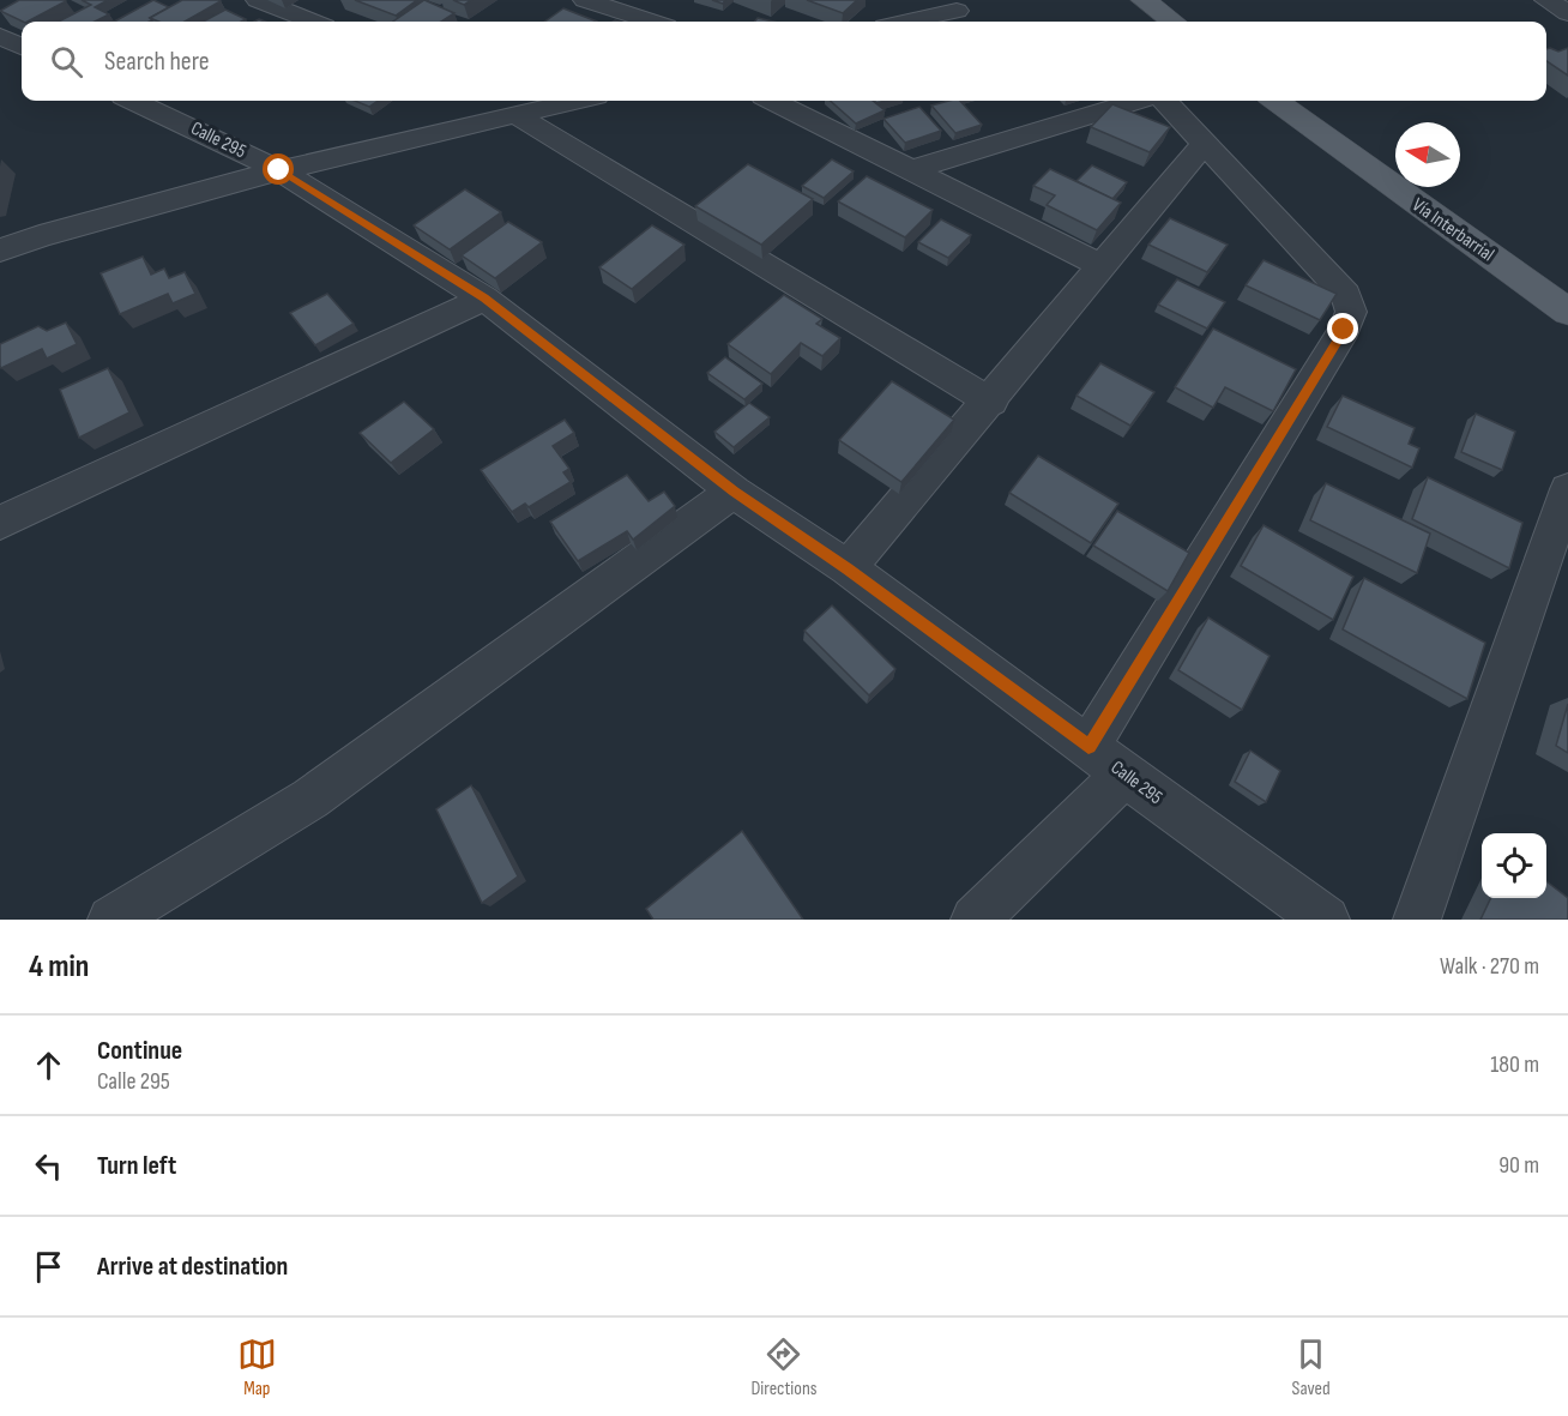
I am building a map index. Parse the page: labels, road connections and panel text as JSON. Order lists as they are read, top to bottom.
{
  "streets": {
    "main road": ["Vía Interbarrial"],
    "street": ["Calle 295"]
  },
  "north": "left",
  "page": {
    "search": "Search here",
    "heading": ["4 min", "Walk · 270 m"],
    "list": [
      ["Continue", "Calle 295", "180 m"],
      ["Turn left", "90 m"],
      "Arrive at destination"
    ],
    "nav": ["Map", "Directions", "Saved"]
  }
}
